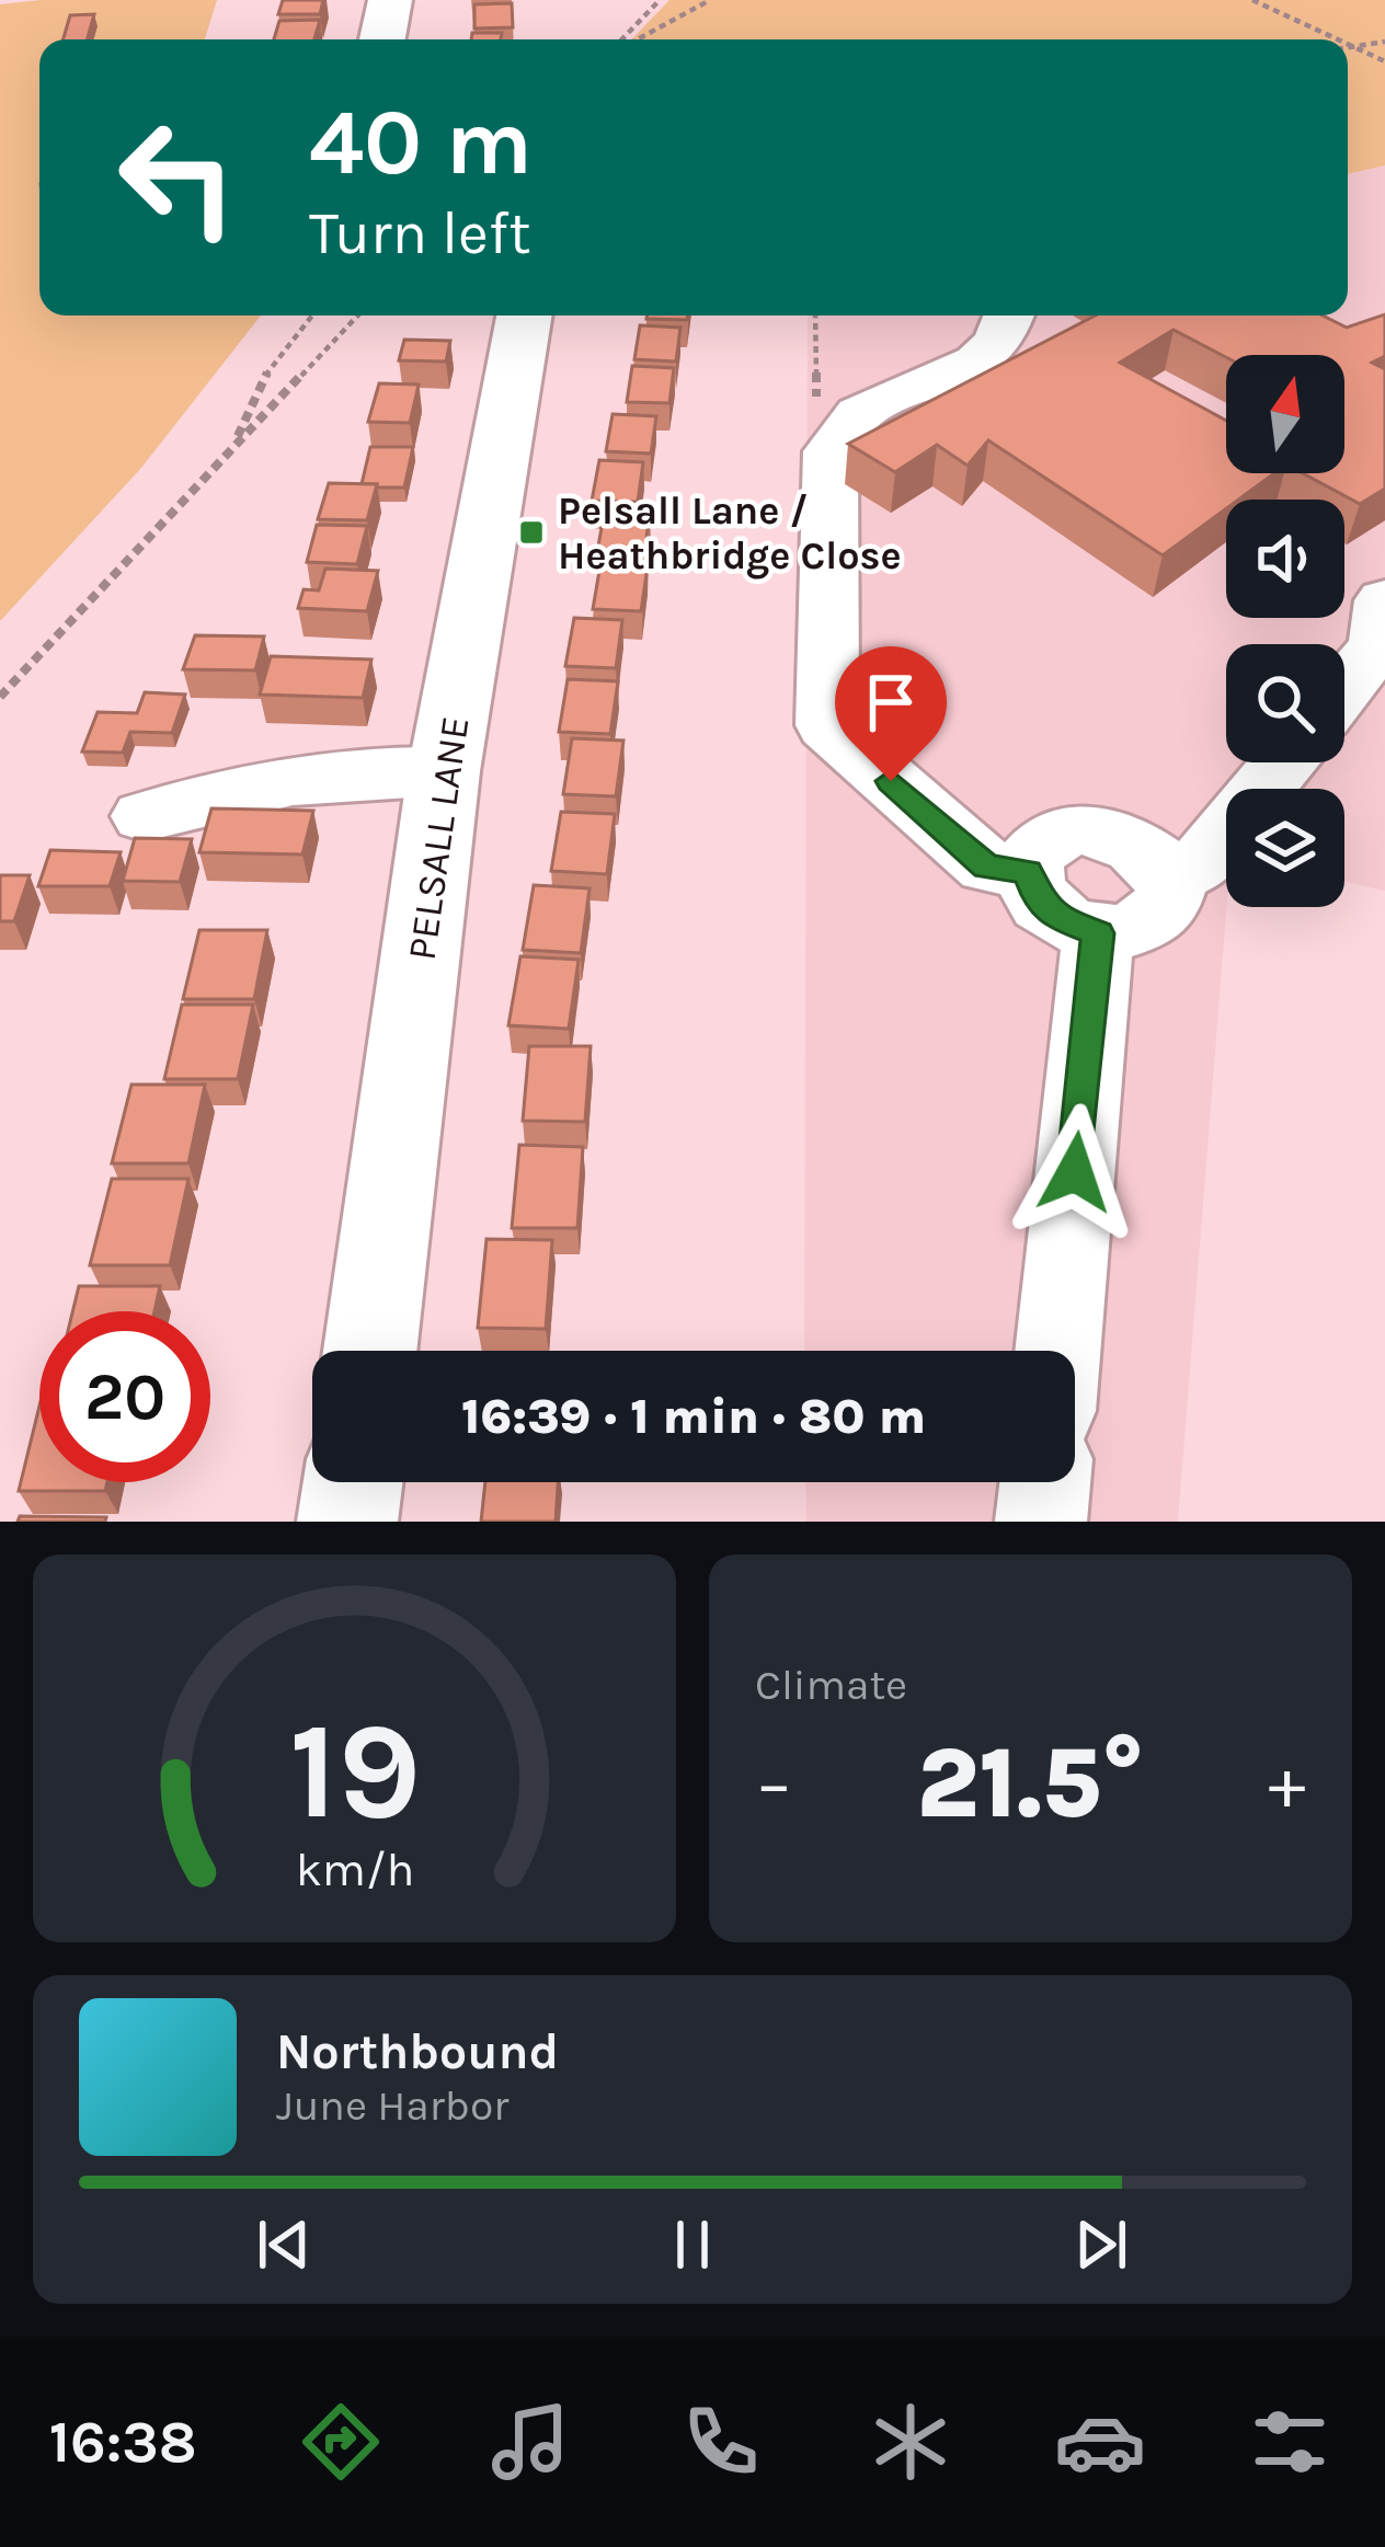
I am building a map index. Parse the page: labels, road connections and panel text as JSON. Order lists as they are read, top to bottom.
{
  "streets": {
    "main road": ["PELSALL LANE"]
  },
  "places": {
    "transit": ["Pelsall Lane / Heathbridge Close"]
  },
  "north": "top",
  "page": {
    "turn": ["40 m", "Turn left"],
    "limit": "20",
    "trip": "16:39 · 1 min · 80 m",
    "tile": "Climate",
    "heat": ["−", "21.5°", "+"],
    "song": ["Northbound", "June Harbor"],
    "tabs": "16:38",
    "gauge": ["19", "km/h"]
  }
}
